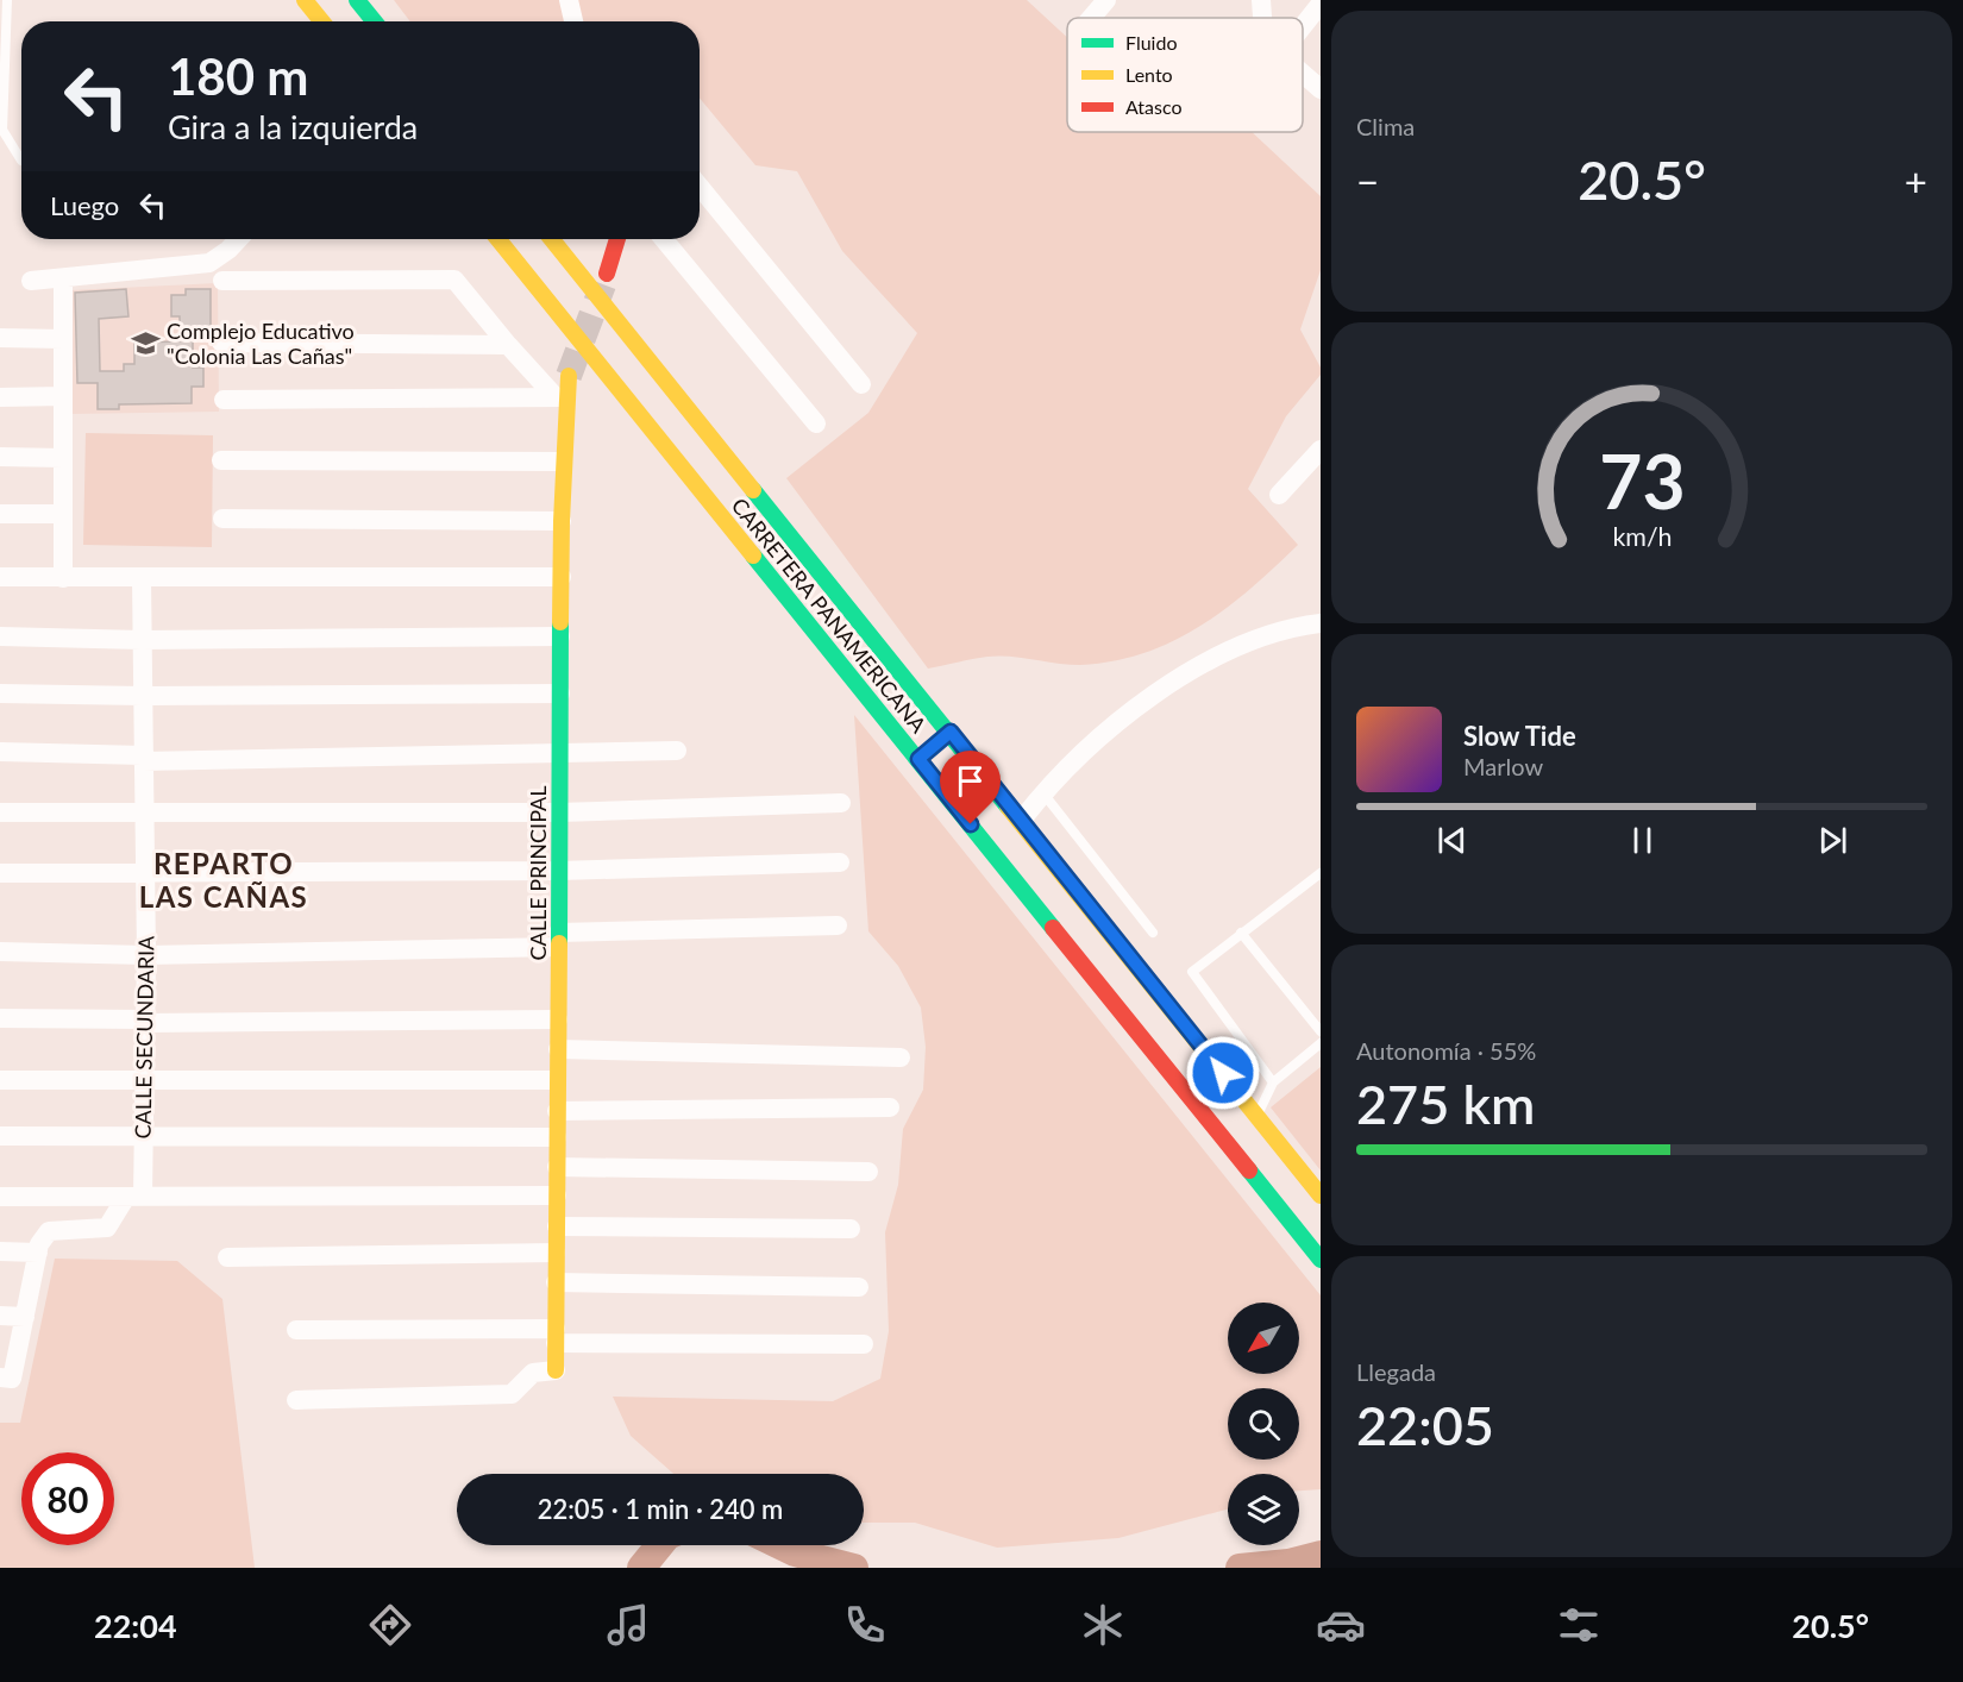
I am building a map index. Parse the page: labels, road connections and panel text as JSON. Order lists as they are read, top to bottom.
{
  "streets": {
    "main road": ["CARRETERA PANAMERICANA", "CALLE PRINCIPAL"],
    "street": ["CALLE SECUNDARIA"]
  },
  "districts": ["REPARTO LAS CAÑAS"],
  "places": {
    "school or university": ["Complejo Educativo \"Colonia Las Cañas\""]
  },
  "legend": ["Fluido", "Lento", "Atasco"],
  "north": "bottom left",
  "page": {
    "tile": [
      "Clima",
      ["Autonomía · 55%", "275 km"],
      ["Llegada", "22:05"]
    ],
    "turn": ["180 m", "Gira a la izquierda"],
    "heat": ["−", "20.5°", "+"],
    "then": "Luego",
    "song": ["Slow Tide", "Marlow"],
    "limit": "80",
    "trip": "22:05 · 1 min · 240 m",
    "tabs": ["22:04", "20.5°"],
    "gauge": ["73", "km/h"]
  }
}
